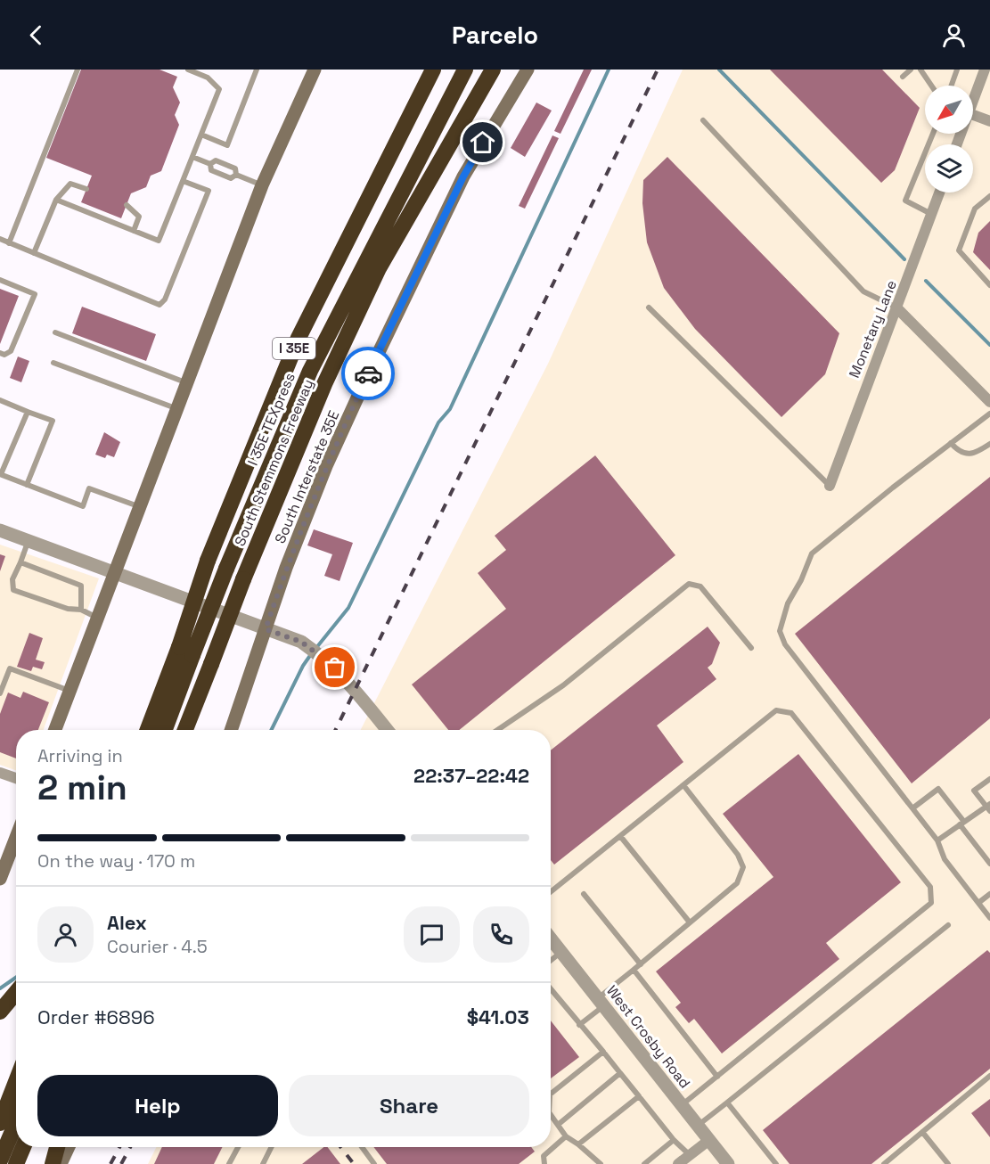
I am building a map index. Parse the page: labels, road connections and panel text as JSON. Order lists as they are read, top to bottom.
{
  "streets": {
    "highway": ["I 35E", "I 35E TEXpress", "South Stemmons Freeway"],
    "main road": ["South Interstate 35E"],
    "street": ["Monetary Lane", "West Crosby Road"]
  },
  "crossings": [
    ["I 35E TEXpress", "South Stemmons Freeway"]
  ],
  "north": "bottom left",
  "page": {
    "header": "Parcelo",
    "heading": ["2 min", "Arriving in", "22:37–22:42"],
    "panel": [
      "Alex",
      "Courier · 4.5",
      "Order #6896",
      "$41.03"
    ],
    "bar": "On the way · 170 m",
    "buttons": ["Help", "Share"]
  }
}
